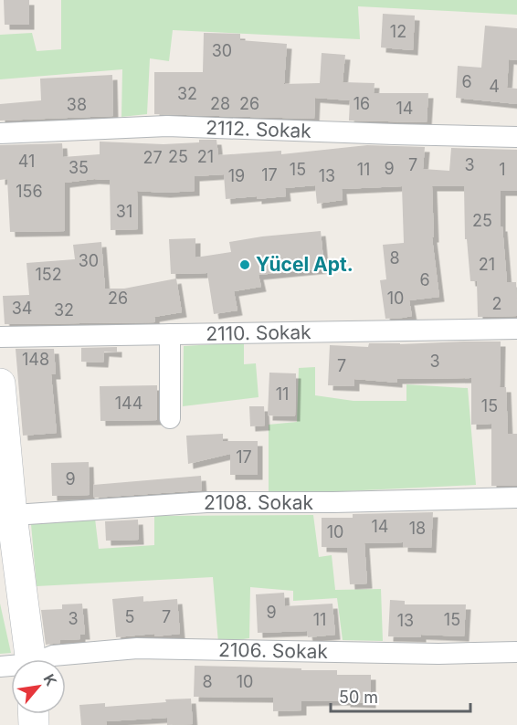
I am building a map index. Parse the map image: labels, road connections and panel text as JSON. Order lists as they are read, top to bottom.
{
  "streets": {
    "street": [
      "2112. Sokak",
      "2110. Sokak",
      "2108. Sokak",
      "2106. Sokak"
    ]
  },
  "places": ["Yücel Apt."],
  "house_numbers": [
    "12",
    "30",
    "6",
    "4",
    "32",
    "28",
    "26",
    "16",
    "38",
    "14",
    "25",
    "21",
    "27",
    "41",
    "7",
    "3",
    "35",
    "9",
    "15",
    "11",
    "1",
    "17",
    "19",
    "13",
    "156",
    "31",
    "25",
    "8",
    "30",
    "21",
    "152",
    "6",
    "26",
    "10",
    "2",
    "34",
    "32",
    "148",
    "3",
    "7",
    "11",
    "144",
    "15",
    "17",
    "9",
    "14",
    "18",
    "10",
    "9",
    "5",
    "7",
    "3",
    "11",
    "15",
    "13",
    "8",
    "10"
  ],
  "scale_bar": "50 m",
  "north": "top right"
}
